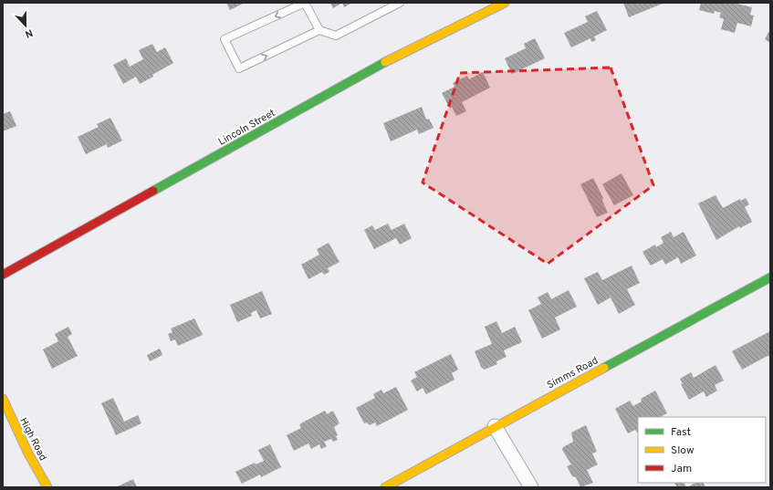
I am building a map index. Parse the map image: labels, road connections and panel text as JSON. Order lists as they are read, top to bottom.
{
  "streets": {
    "street": ["Lincoln Street", "Simms Road", "High Road"]
  },
  "legend": ["Fast", "Slow", "Jam"],
  "north": "bottom"
}
